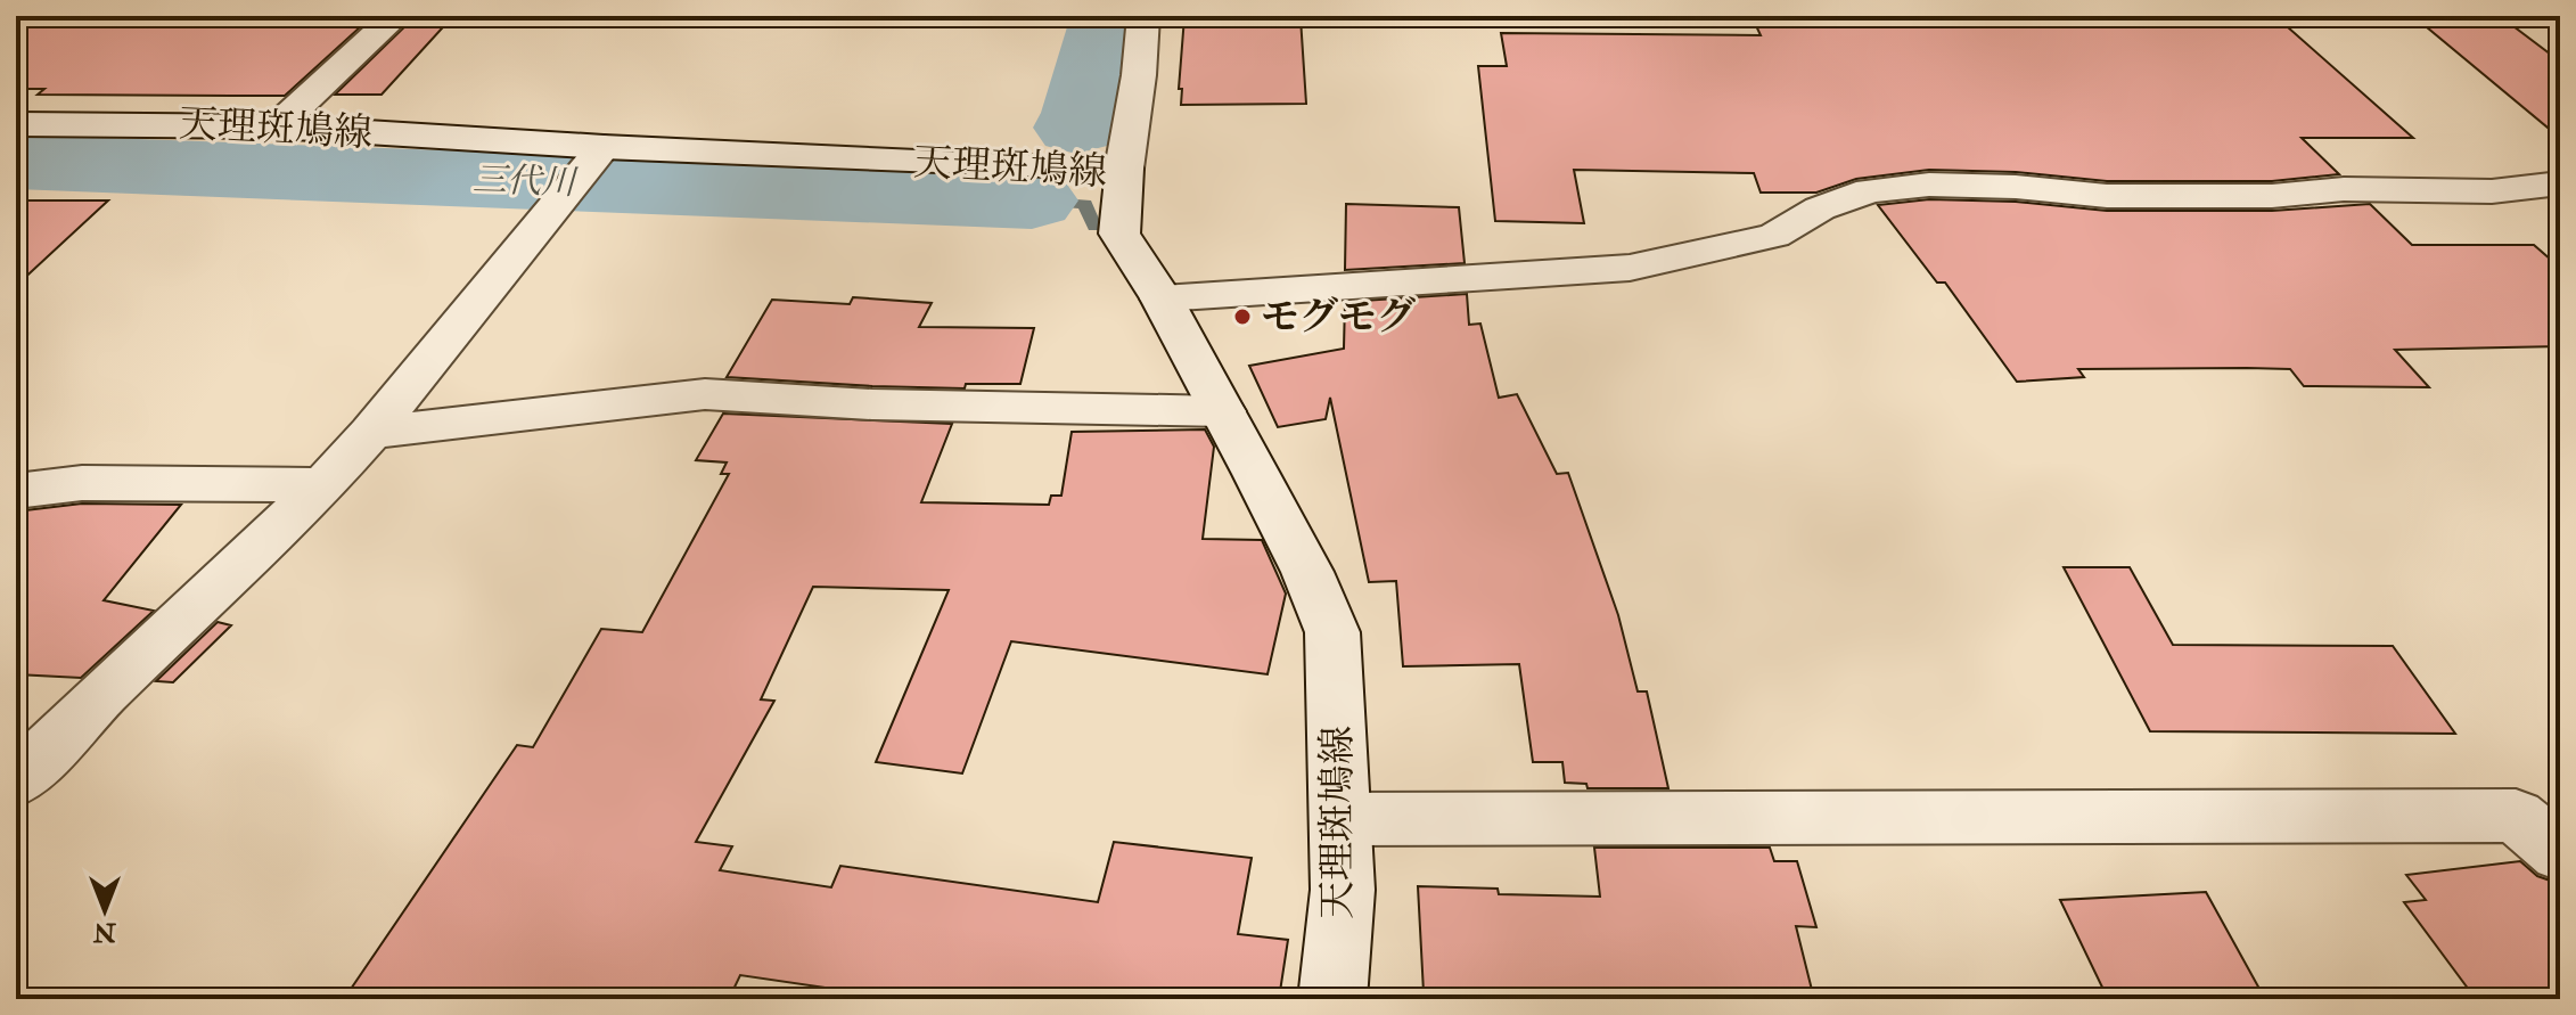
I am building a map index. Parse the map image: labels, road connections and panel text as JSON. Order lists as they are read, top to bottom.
{
  "streets": {
    "street": ["天理斑鳩線"]
  },
  "water": ["三代川"],
  "places": ["モグモグ"],
  "north": "bottom"
}
